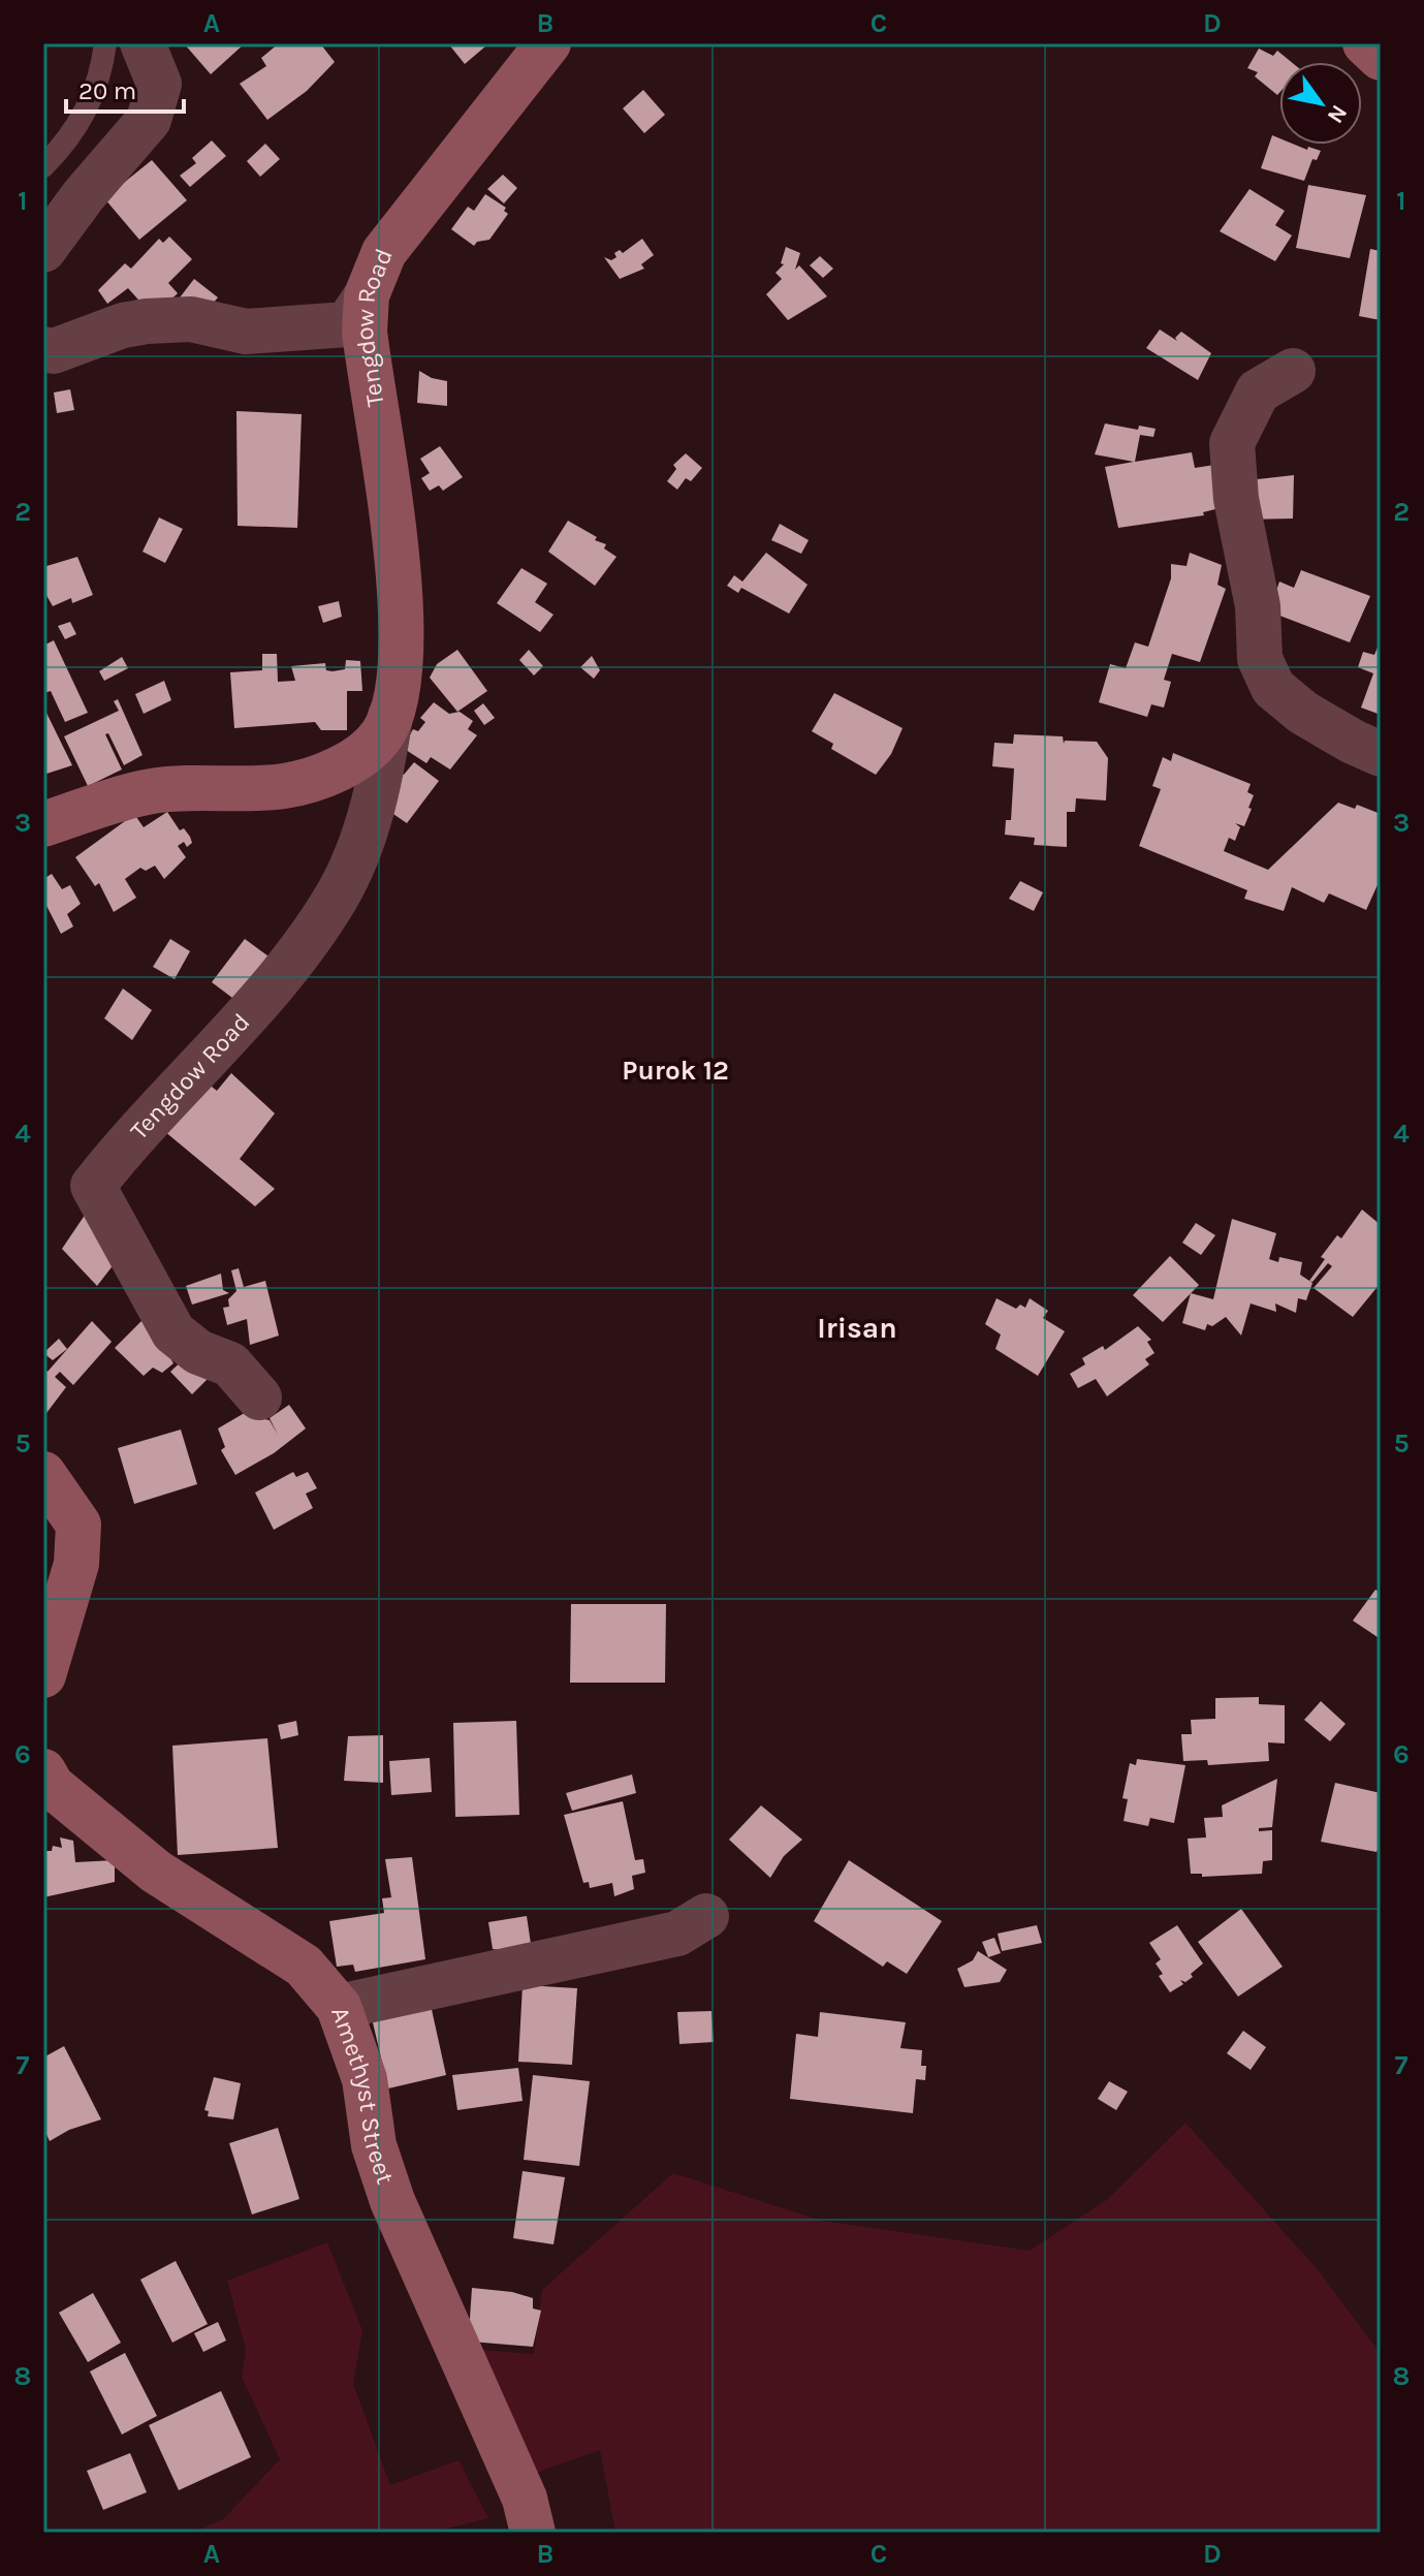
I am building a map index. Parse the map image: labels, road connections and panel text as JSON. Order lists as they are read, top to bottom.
{
  "streets": {
    "street": ["Tengdow Road", "Amethyst Street"]
  },
  "districts": ["Purok 12", "Irisan"],
  "scale_bar": "20 m",
  "north": "bottom right",
  "grid": {
    "columns": [
      "A",
      "B",
      "C",
      "D"
    ],
    "rows": [
      "1",
      "2",
      "3",
      "4",
      "5",
      "6",
      "7",
      "8"
    ]
  }
}
